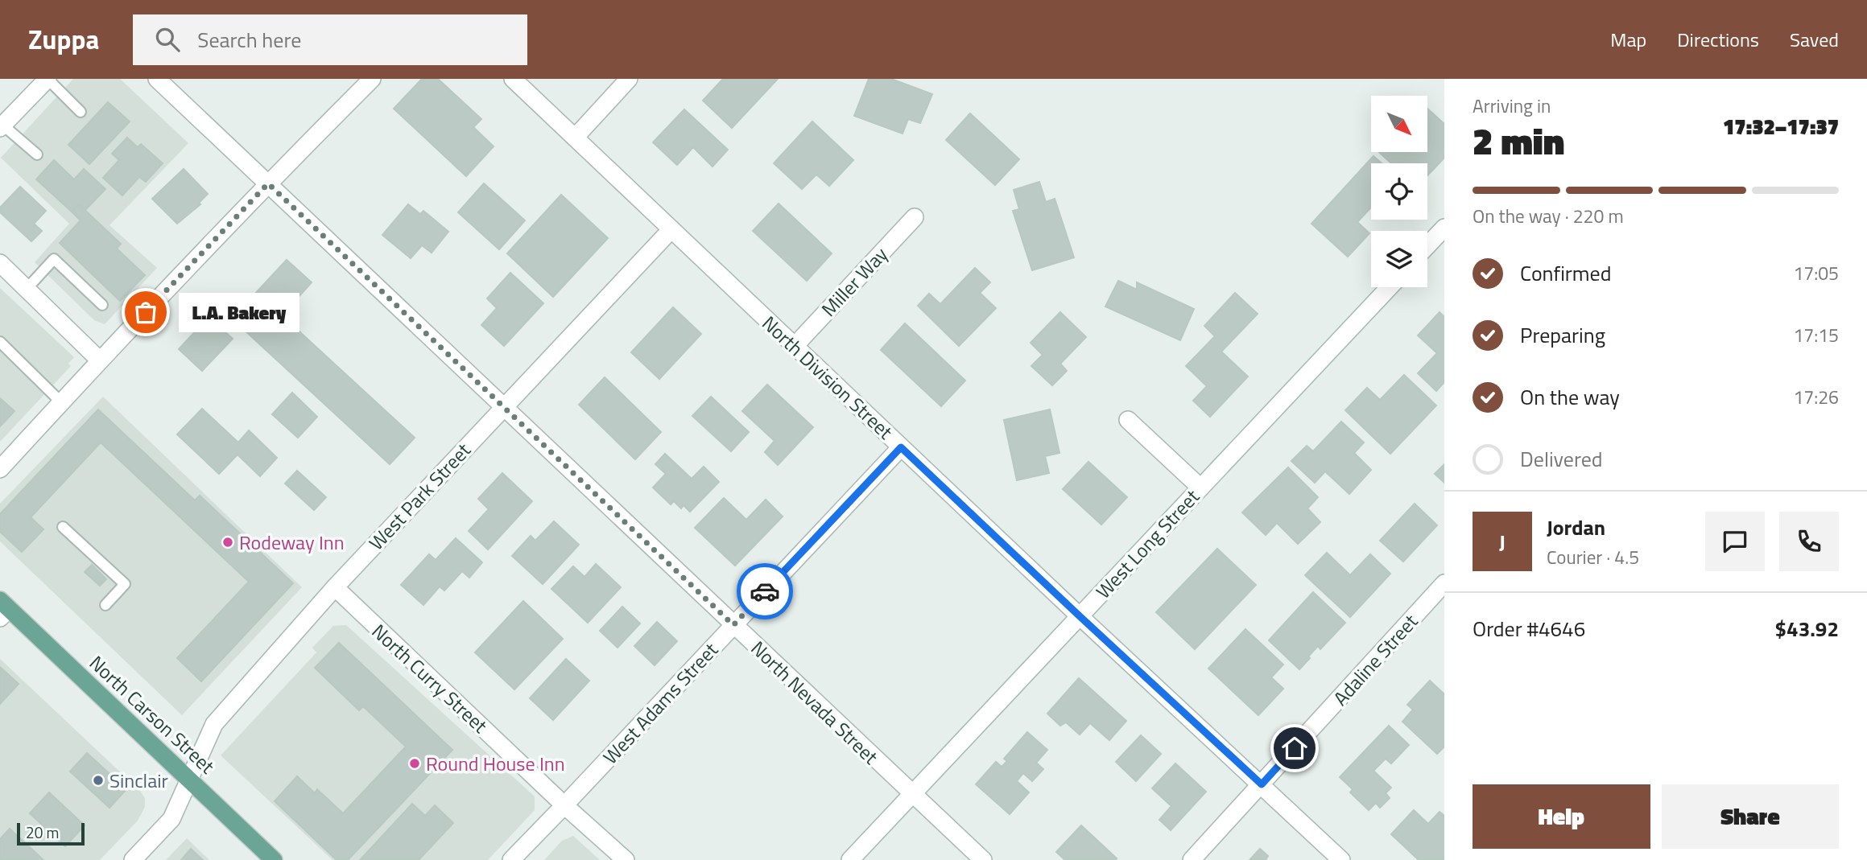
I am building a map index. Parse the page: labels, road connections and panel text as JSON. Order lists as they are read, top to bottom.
{
  "streets": {
    "main road": ["North Carson Street"],
    "street": [
      "Miller Way",
      "North Division Street",
      "West Park Street",
      "West Long Street",
      "Adaline Street",
      "North Curry Street",
      "North Nevada Street",
      "West Adams Street"
    ]
  },
  "crossings": [
    ["Miller Way", "North Division Street"],
    ["North Division Street", "West Park Street"],
    ["North Division Street", "West Long Street"],
    ["North Division Street", "Adaline Street"],
    ["North Division Street", "West Adams Street"],
    ["West Park Street", "North Curry Street"],
    ["West Park Street", "North Nevada Street"],
    ["West Park Street", "North Carson Street"],
    ["West Long Street", "North Nevada Street"],
    ["North Curry Street", "West Adams Street"],
    ["North Nevada Street", "West Adams Street"]
  ],
  "places": [
    "L.A. Bakery",
    "Rodeway Inn",
    "Round House Inn",
    "Sinclair"
  ],
  "scale_bar": "20 m",
  "north": "bottom right",
  "page": {
    "header": "Zuppa",
    "search": "Search here",
    "nav": ["Map", "Directions", "Saved"],
    "heading": ["2 min", "Arriving in", "17:32–17:37"],
    "panel": [
      "Jordan",
      "Courier · 4.5",
      "Order #4646",
      "$43.92"
    ],
    "bar": "On the way · 220 m",
    "list": [
      ["Confirmed", "17:05"],
      ["Preparing", "17:15"],
      ["On the way", "17:26"],
      "Delivered"
    ],
    "bubble": "L.A. Bakery",
    "round": "J",
    "buttons": ["Help", "Share"],
    "scale": "20 m"
  }
}
